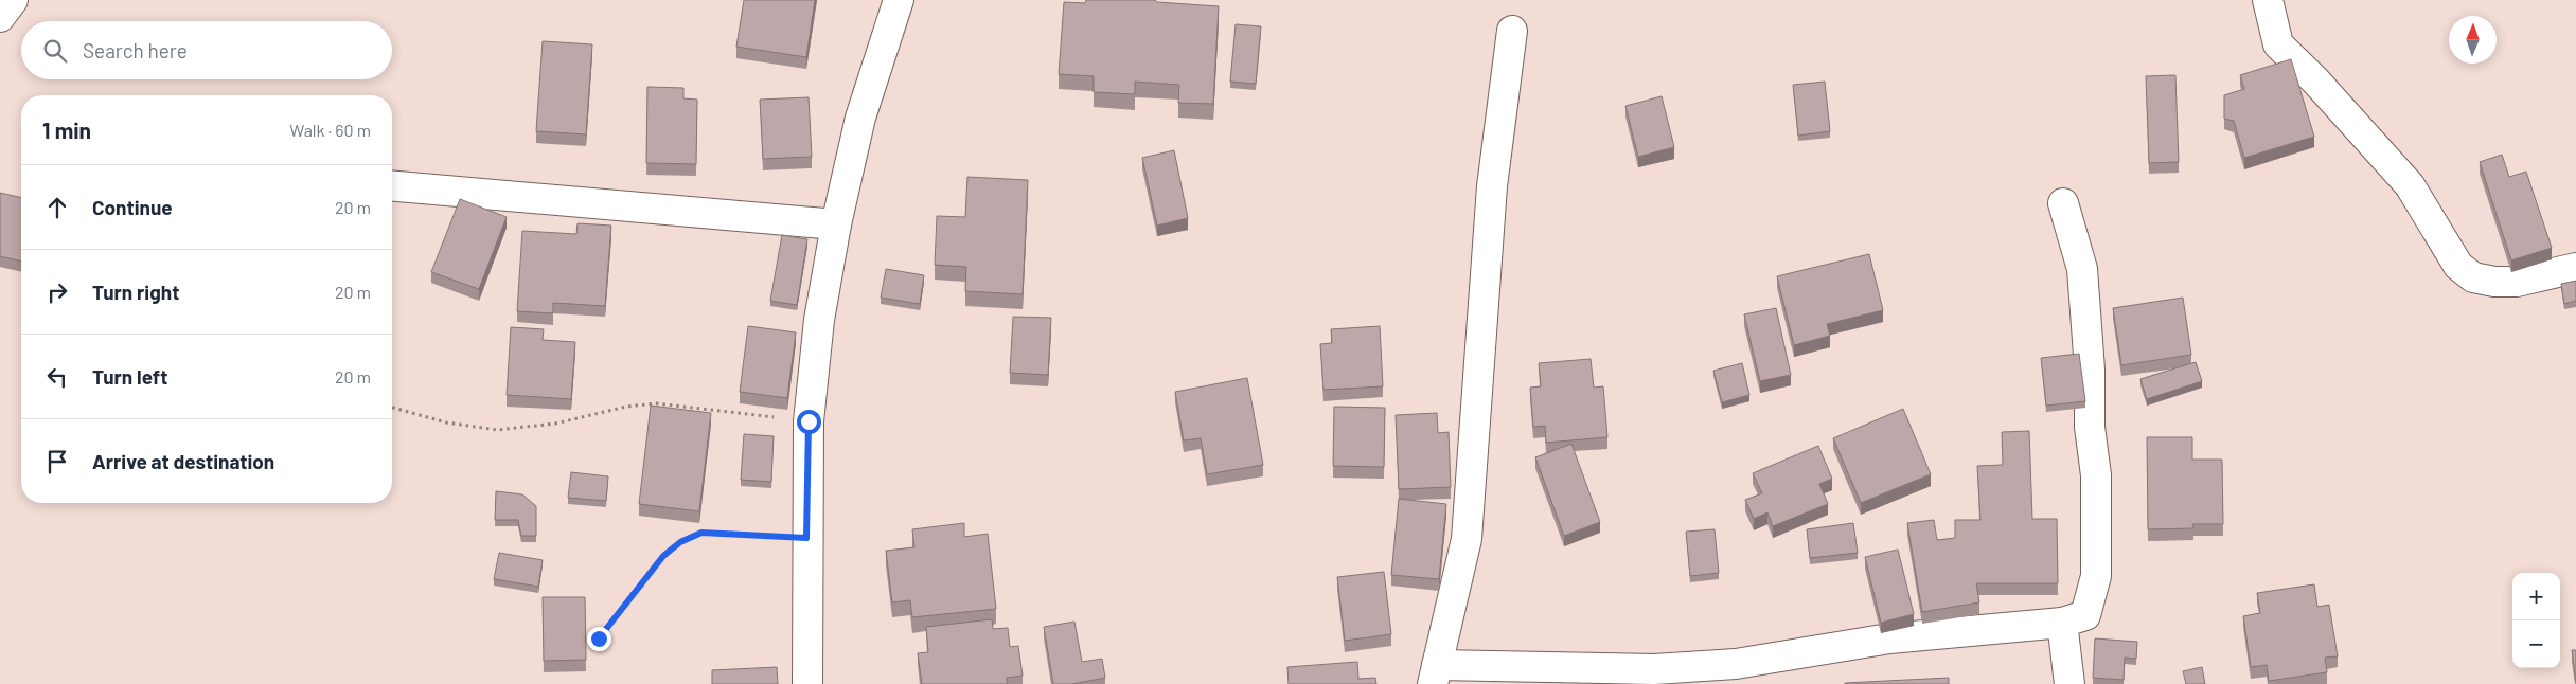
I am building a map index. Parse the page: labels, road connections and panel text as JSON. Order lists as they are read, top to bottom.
{
  "north": "top",
  "page": {
    "search": "Search here",
    "heading": ["1 min", "Walk · 60 m"],
    "list": [
      ["Continue", "20 m"],
      ["Turn right", "20 m"],
      ["Turn left", "20 m"],
      "Arrive at destination"
    ],
    "map_buttons": ["+", "−"]
  }
}
